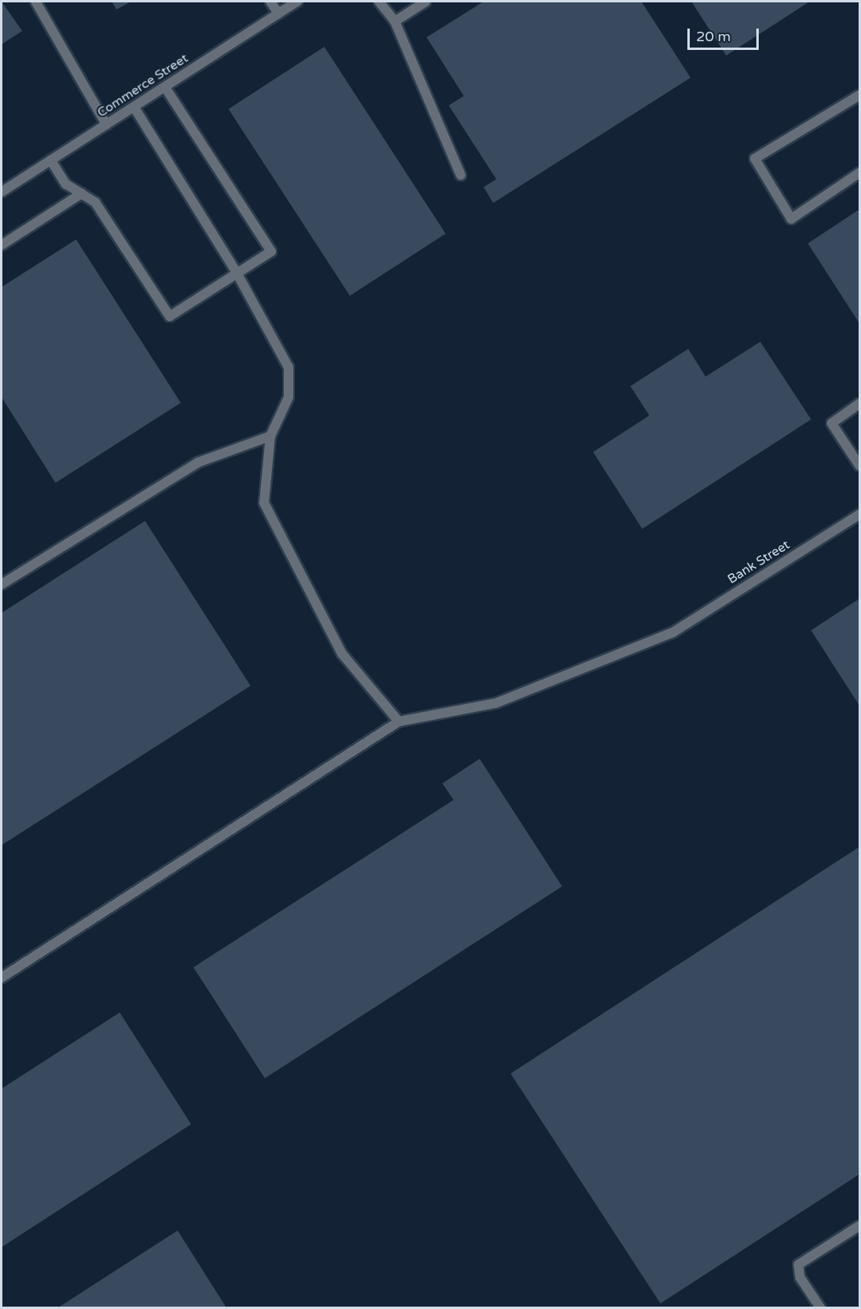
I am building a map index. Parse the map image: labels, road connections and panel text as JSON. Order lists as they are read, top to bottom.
{
  "streets": {
    "street": ["Commerce Street", "Bank Street"]
  },
  "scale_bar": "20 m"
}
